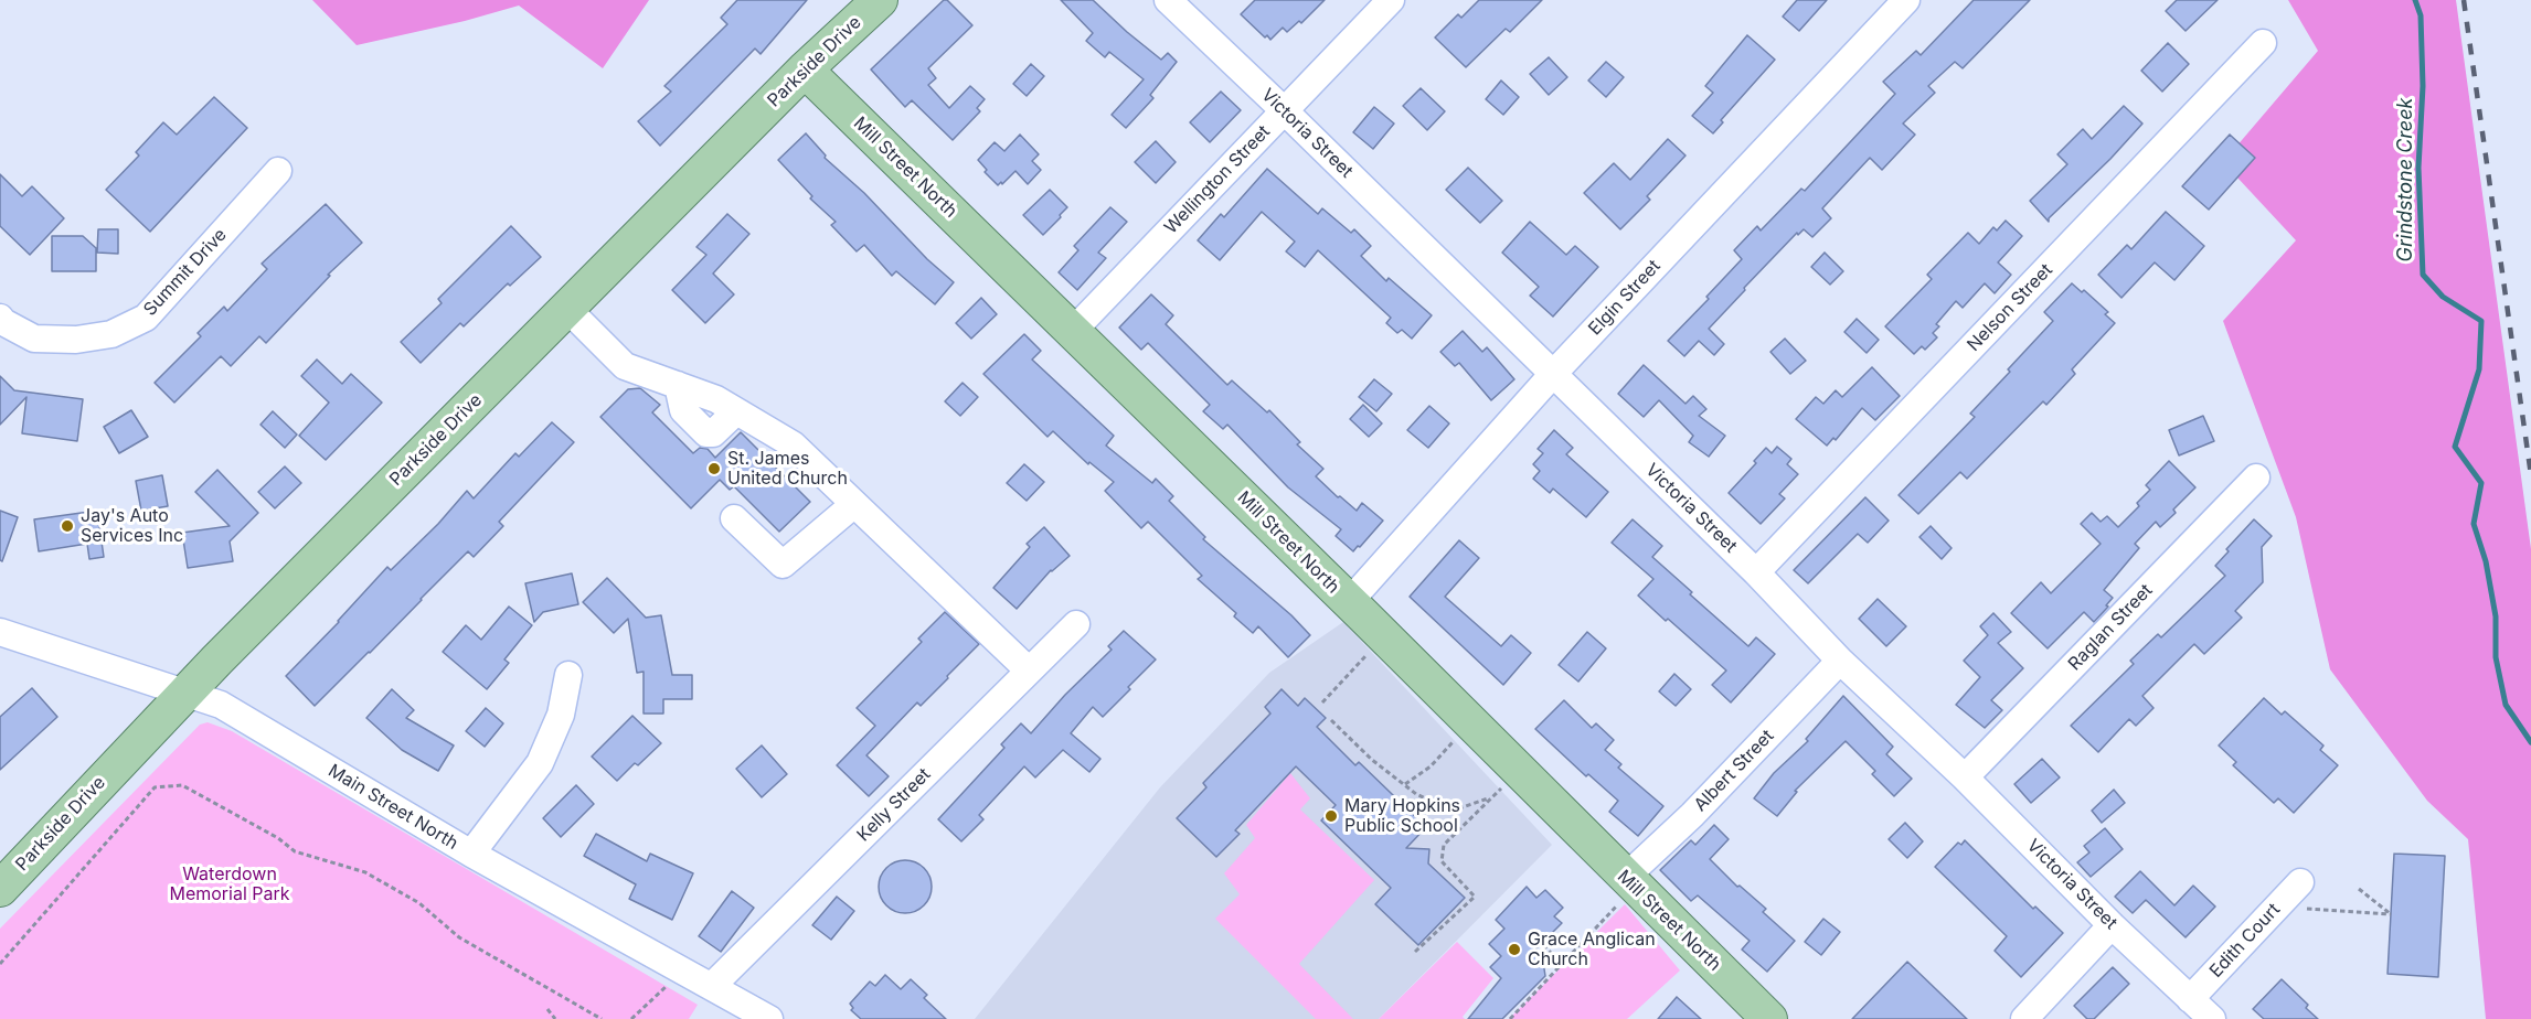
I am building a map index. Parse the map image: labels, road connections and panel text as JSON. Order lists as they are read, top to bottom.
{
  "streets": {
    "main road": ["Parkside Drive", "Mill Street North"],
    "street": [
      "Victoria Street",
      "Wellington Street",
      "Summit Drive",
      "Elgin Street",
      "Nelson Street",
      "Raglan Street",
      "Albert Street",
      "Kelly Street",
      "Main Street North",
      "Edith Court"
    ]
  },
  "crossings": [
    ["Parkside Drive", "Mill Street North"],
    ["Parkside Drive", "Main Street North"],
    ["Victoria Street", "Wellington Street"],
    ["Victoria Street", "Elgin Street"],
    ["Victoria Street", "Nelson Street"],
    ["Victoria Street", "Raglan Street"],
    ["Victoria Street", "Albert Street"],
    ["Victoria Street", "Edith Court"],
    ["Mill Street North", "Wellington Street"],
    ["Mill Street North", "Elgin Street"],
    ["Mill Street North", "Albert Street"],
    ["Kelly Street", "Main Street North"]
  ],
  "water": ["Grindstone Creek"],
  "parks": ["Waterdown Memorial Park"],
  "places": [
    "St. James United Church",
    "Jay's Auto Services Inc",
    "Mary Hopkins Public School",
    "Grace Anglican Church"
  ]
}
